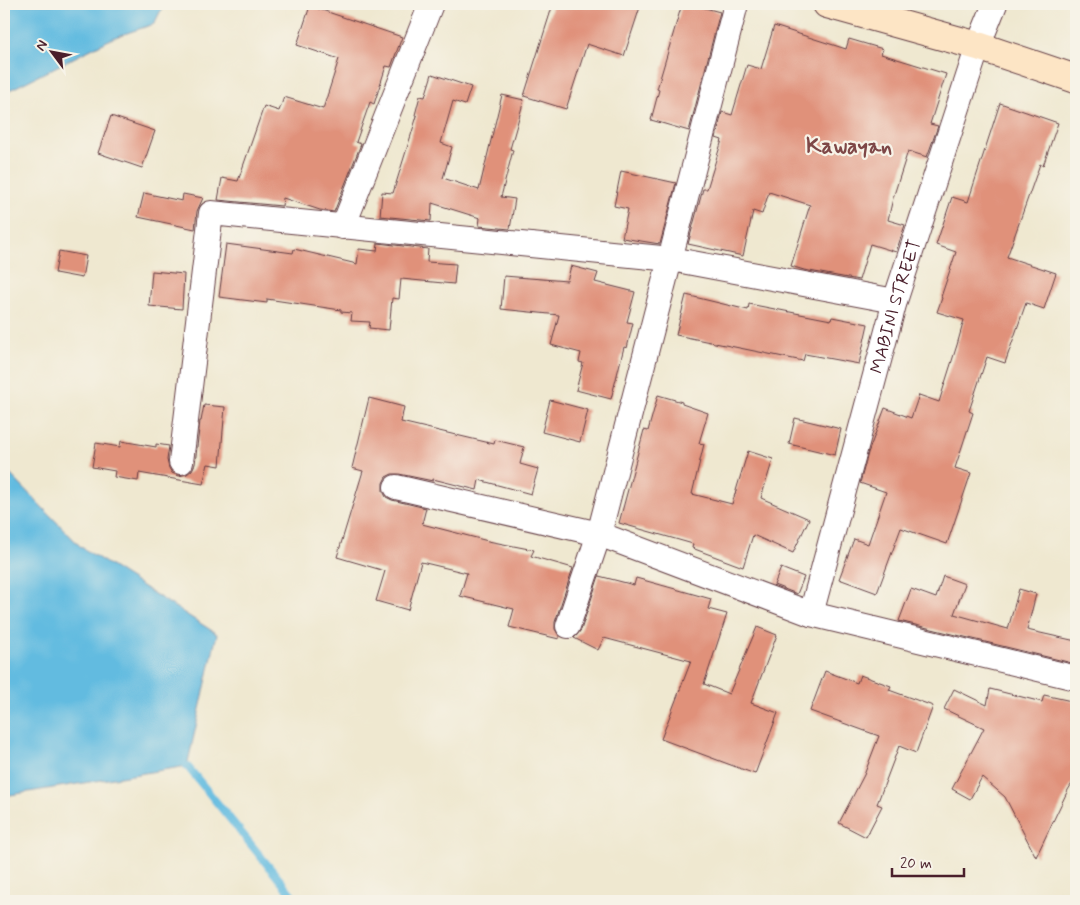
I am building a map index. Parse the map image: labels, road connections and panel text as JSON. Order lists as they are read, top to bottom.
{
  "streets": {
    "street": ["MABINI STREET"]
  },
  "districts": ["Kawayan"],
  "scale_bar": "20 m",
  "north": "top left"
}
